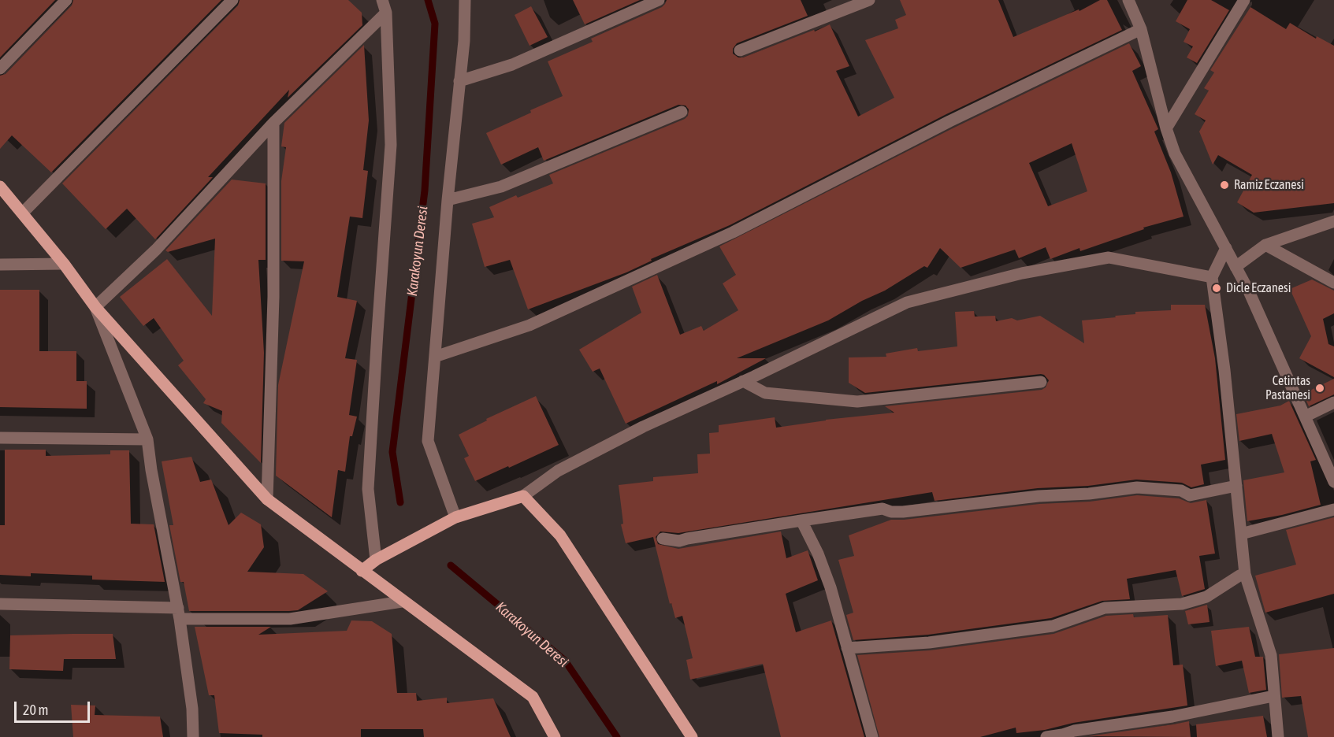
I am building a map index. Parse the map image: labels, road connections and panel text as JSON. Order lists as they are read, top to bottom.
{
  "water": ["Karakoyun Deresi"],
  "places": ["Ramiz Eczanesi", "Dicle Eczanesi", "Cetintas Pastanesi"],
  "scale_bar": "20 m"
}
